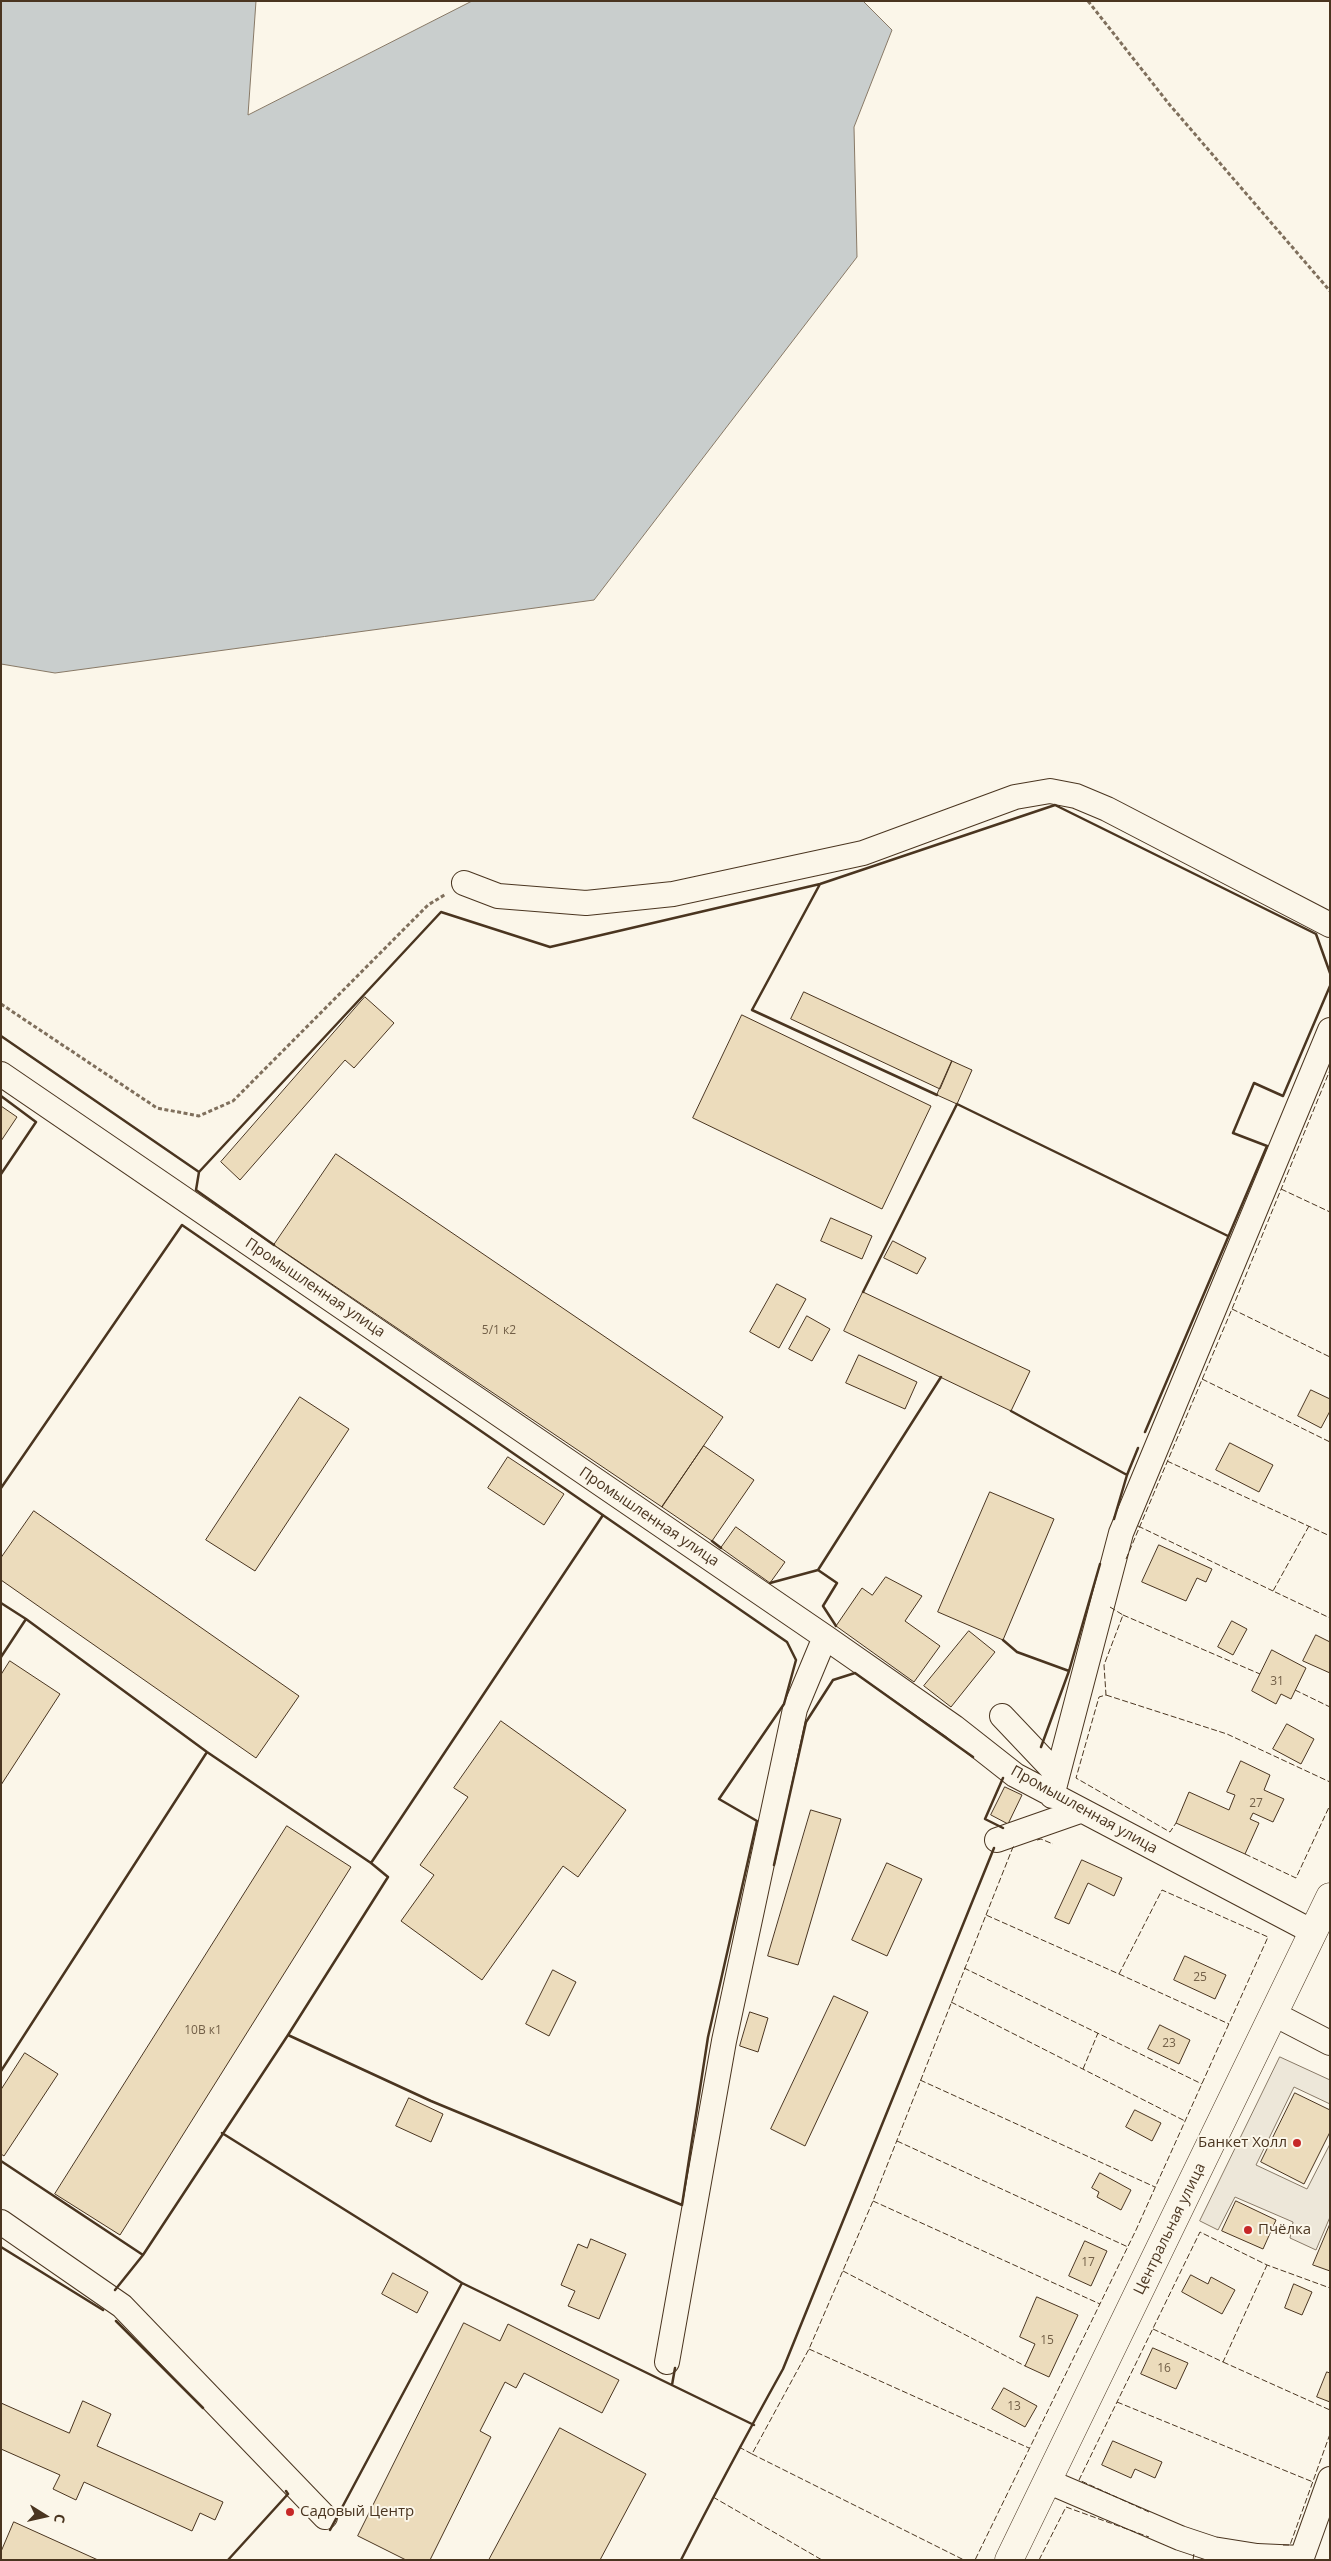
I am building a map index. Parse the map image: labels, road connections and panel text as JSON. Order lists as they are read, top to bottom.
{
  "streets": {
    "main road": ["Центральная улица"],
    "street": ["Промышленная улица"]
  },
  "crossings": [
    ["Промышленная улица", "Центральная улица"]
  ],
  "places": ["Банкет Холл", "Пчёлка", "Садовый Центр"],
  "house_numbers": [
    "5/1 к2",
    "31",
    "27",
    "25",
    "10В к1",
    "23",
    "17",
    "15",
    "16",
    "13"
  ],
  "north": "right"
}
